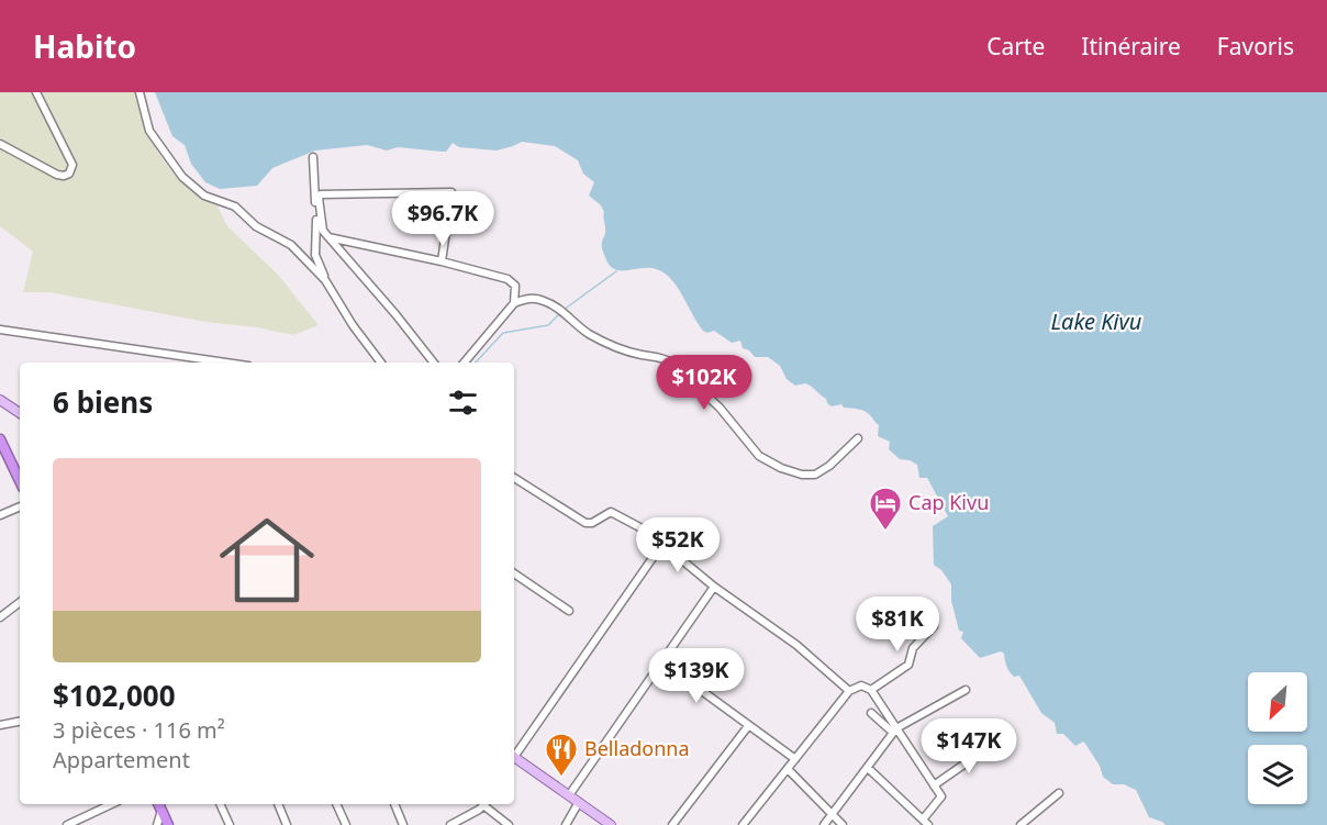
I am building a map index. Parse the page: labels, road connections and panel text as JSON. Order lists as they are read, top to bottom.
{
  "water": ["Lake Kivu"],
  "places": {
    "hotel": ["Cap Kivu"],
    "restaurant": ["Belladonna"]
  },
  "north": "bottom left",
  "page": {
    "header": "Habito",
    "nav": ["Carte", "Itinéraire", "Favoris"],
    "price": [
      "$96.7K",
      "$102K",
      "$52K",
      "$81K",
      "$139K",
      "$147K"
    ],
    "heading": "6 biens",
    "list": [
      {
        "name": "$102,000",
        "note": "3 pièces · 116 m² · Appartement"
      }
    ]
  }
}
